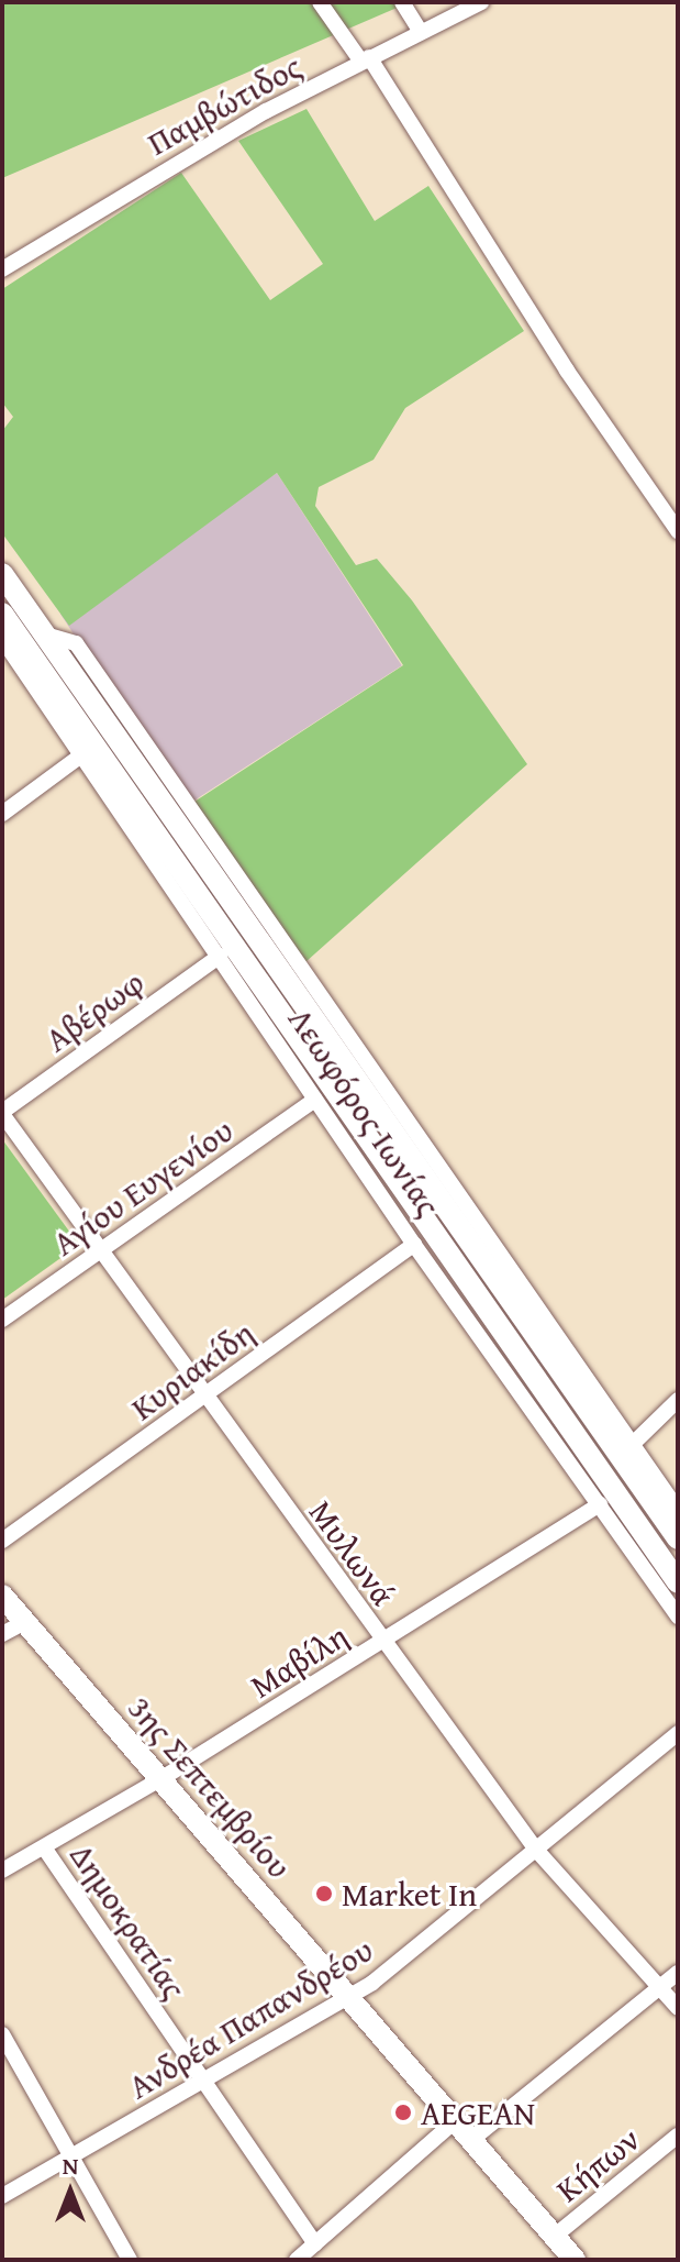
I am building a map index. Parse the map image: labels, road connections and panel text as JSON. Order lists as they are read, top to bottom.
{
  "streets": {
    "street": [
      "Παμβώτιδος",
      "Αβέρωφ",
      "Λεωφόρος Ιωνίας",
      "Αγίου Ευγενίου",
      "Κυριακίδη",
      "Μυλωνά",
      "Μαβίλη",
      "3ης Σεπτεμβρίου",
      "Δημοκρατίας",
      "Ανδρέα Παπανδρέου",
      "Κήπων"
    ]
  },
  "crossings": [
    ["Αβέρωφ", "Λεωφόρος Ιωνίας"],
    ["Αβέρωφ", "Μυλωνά"],
    ["Λεωφόρος Ιωνίας", "Αγίου Ευγενίου"],
    ["Λεωφόρος Ιωνίας", "Κυριακίδη"],
    ["Λεωφόρος Ιωνίας", "Μαβίλη"],
    ["Αγίου Ευγενίου", "Μυλωνά"],
    ["Κυριακίδη", "Μυλωνά"],
    ["Μυλωνά", "Μαβίλη"],
    ["Μυλωνά", "Ανδρέα Παπανδρέου"],
    ["Μαβίλη", "3ης Σεπτεμβρίου"],
    ["Μαβίλη", "Δημοκρατίας"],
    ["3ης Σεπτεμβρίου", "Ανδρέα Παπανδρέου"],
    ["3ης Σεπτεμβρίου", "Κήπων"],
    ["Δημοκρατίας", "Ανδρέα Παπανδρέου"]
  ],
  "places": ["Market In", "AEGEAN"],
  "north": "top"
}
